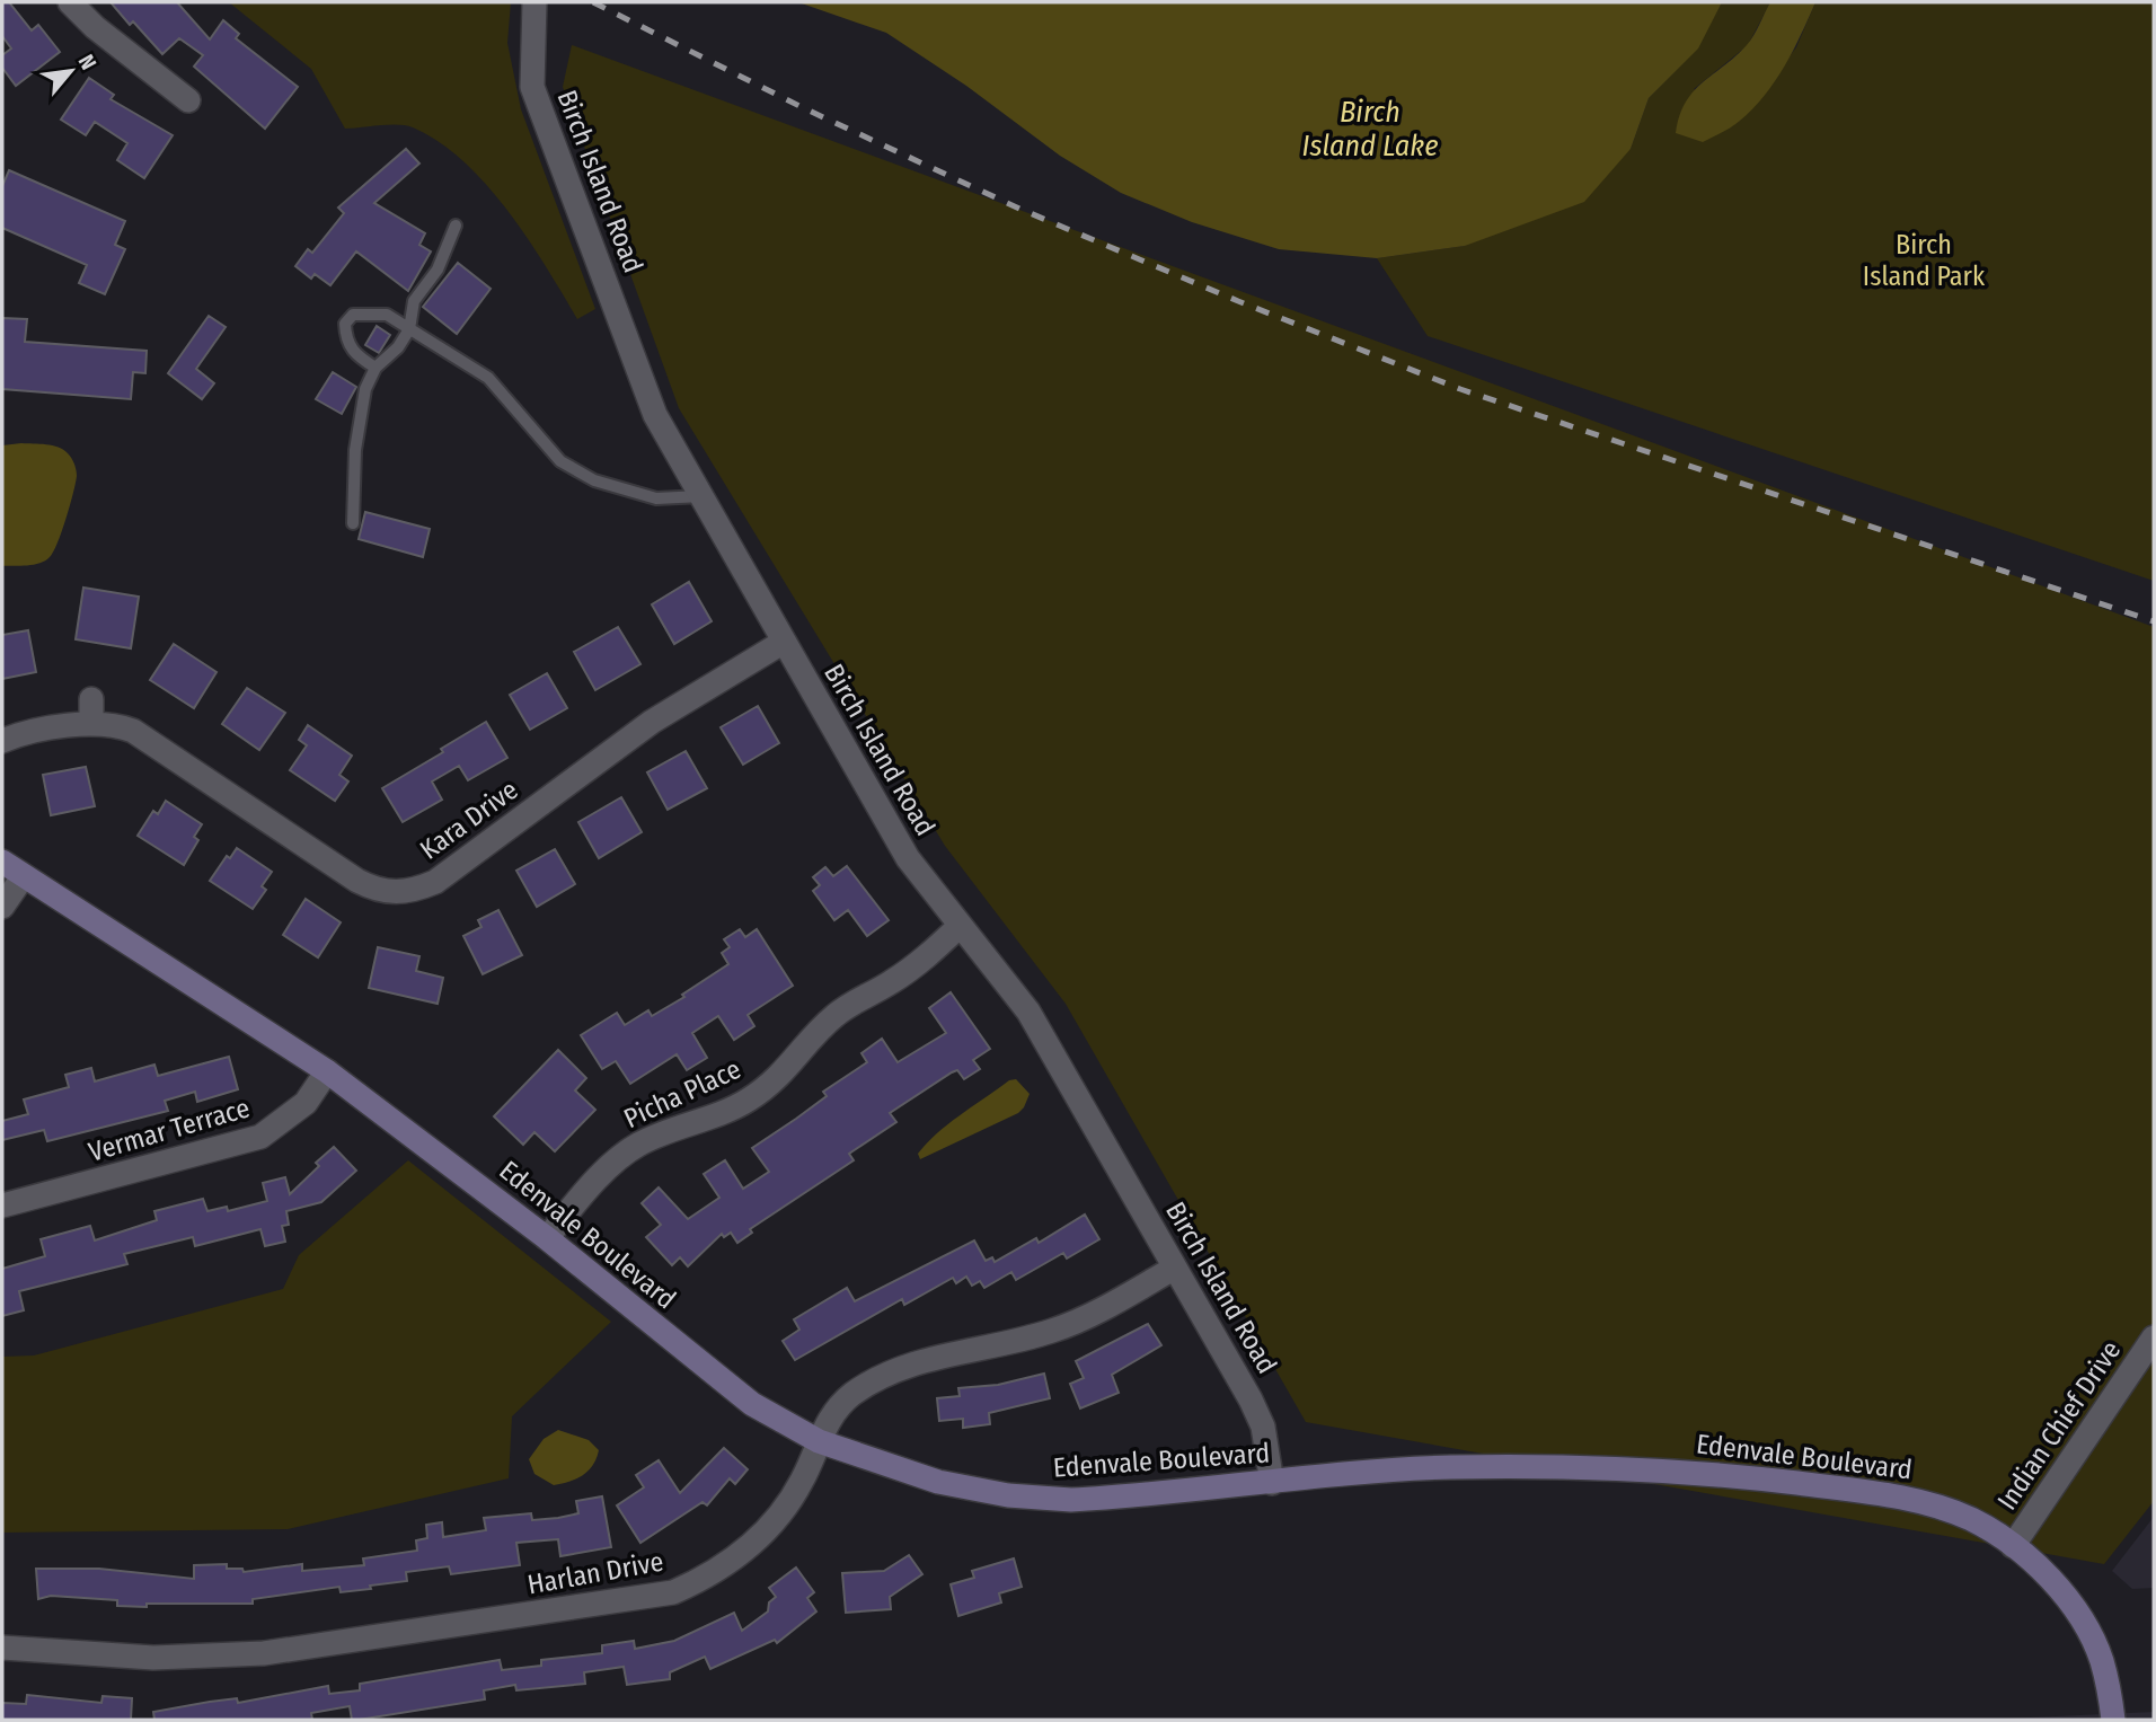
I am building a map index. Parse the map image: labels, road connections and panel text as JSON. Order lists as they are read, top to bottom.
{
  "streets": {
    "street": [
      "Birch Island Road",
      "Kara Drive",
      "Picha Place",
      "Vermar Terrace",
      "Edenvale Boulevard",
      "Indian Chief Drive",
      "Harlan Drive"
    ]
  },
  "crossings": [
    ["Birch Island Road", "Kara Drive"],
    ["Birch Island Road", "Picha Place"],
    ["Birch Island Road", "Edenvale Boulevard"],
    ["Birch Island Road", "Harlan Drive"],
    ["Picha Place", "Edenvale Boulevard"],
    ["Vermar Terrace", "Edenvale Boulevard"],
    ["Edenvale Boulevard", "Indian Chief Drive"],
    ["Edenvale Boulevard", "Harlan Drive"]
  ],
  "water": ["Birch Island Lake"],
  "parks": ["Birch Island Park"],
  "north": "top right"
}
